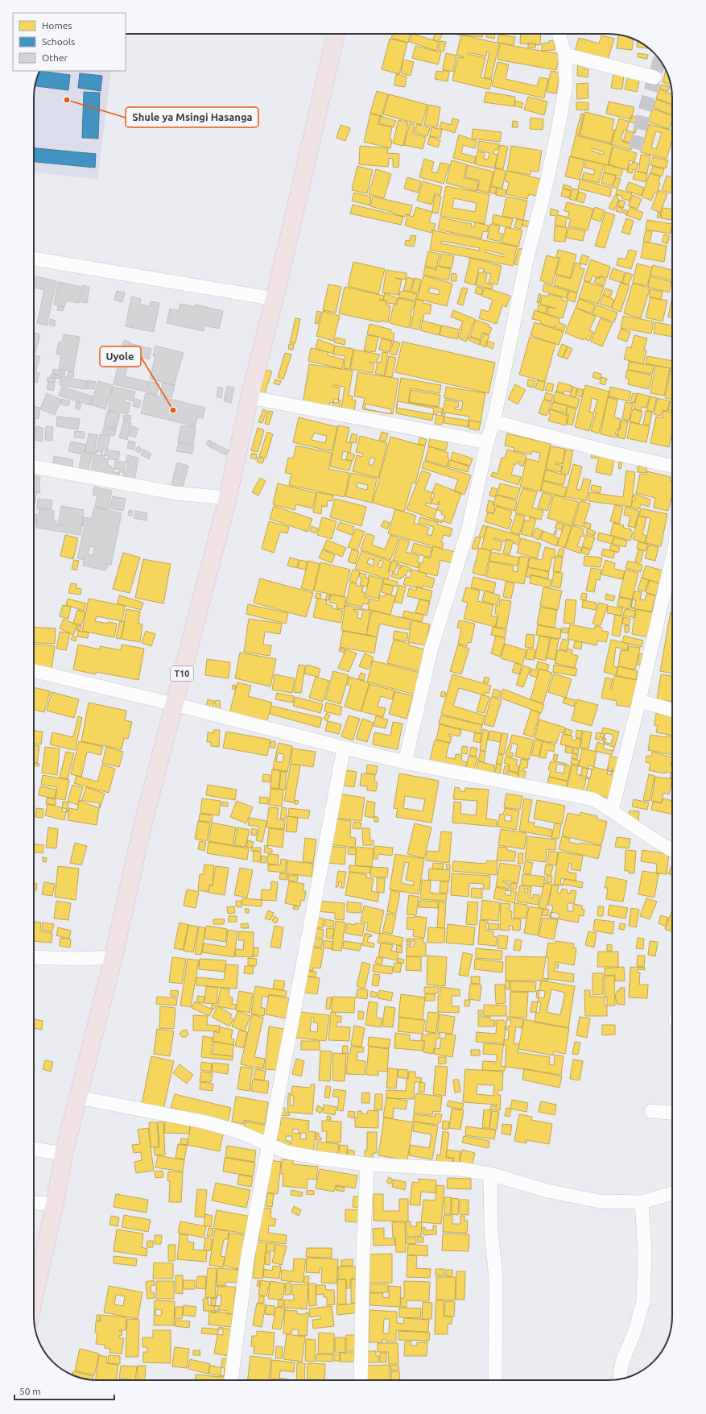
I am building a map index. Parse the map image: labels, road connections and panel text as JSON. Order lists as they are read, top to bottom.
{
  "streets": {
    "highway": ["T10"]
  },
  "places": ["Shule ya Msingi Hasanga", "Uyole"],
  "legend": ["Homes", "Schools", "Other"],
  "scale_bar": "50 m"
}
